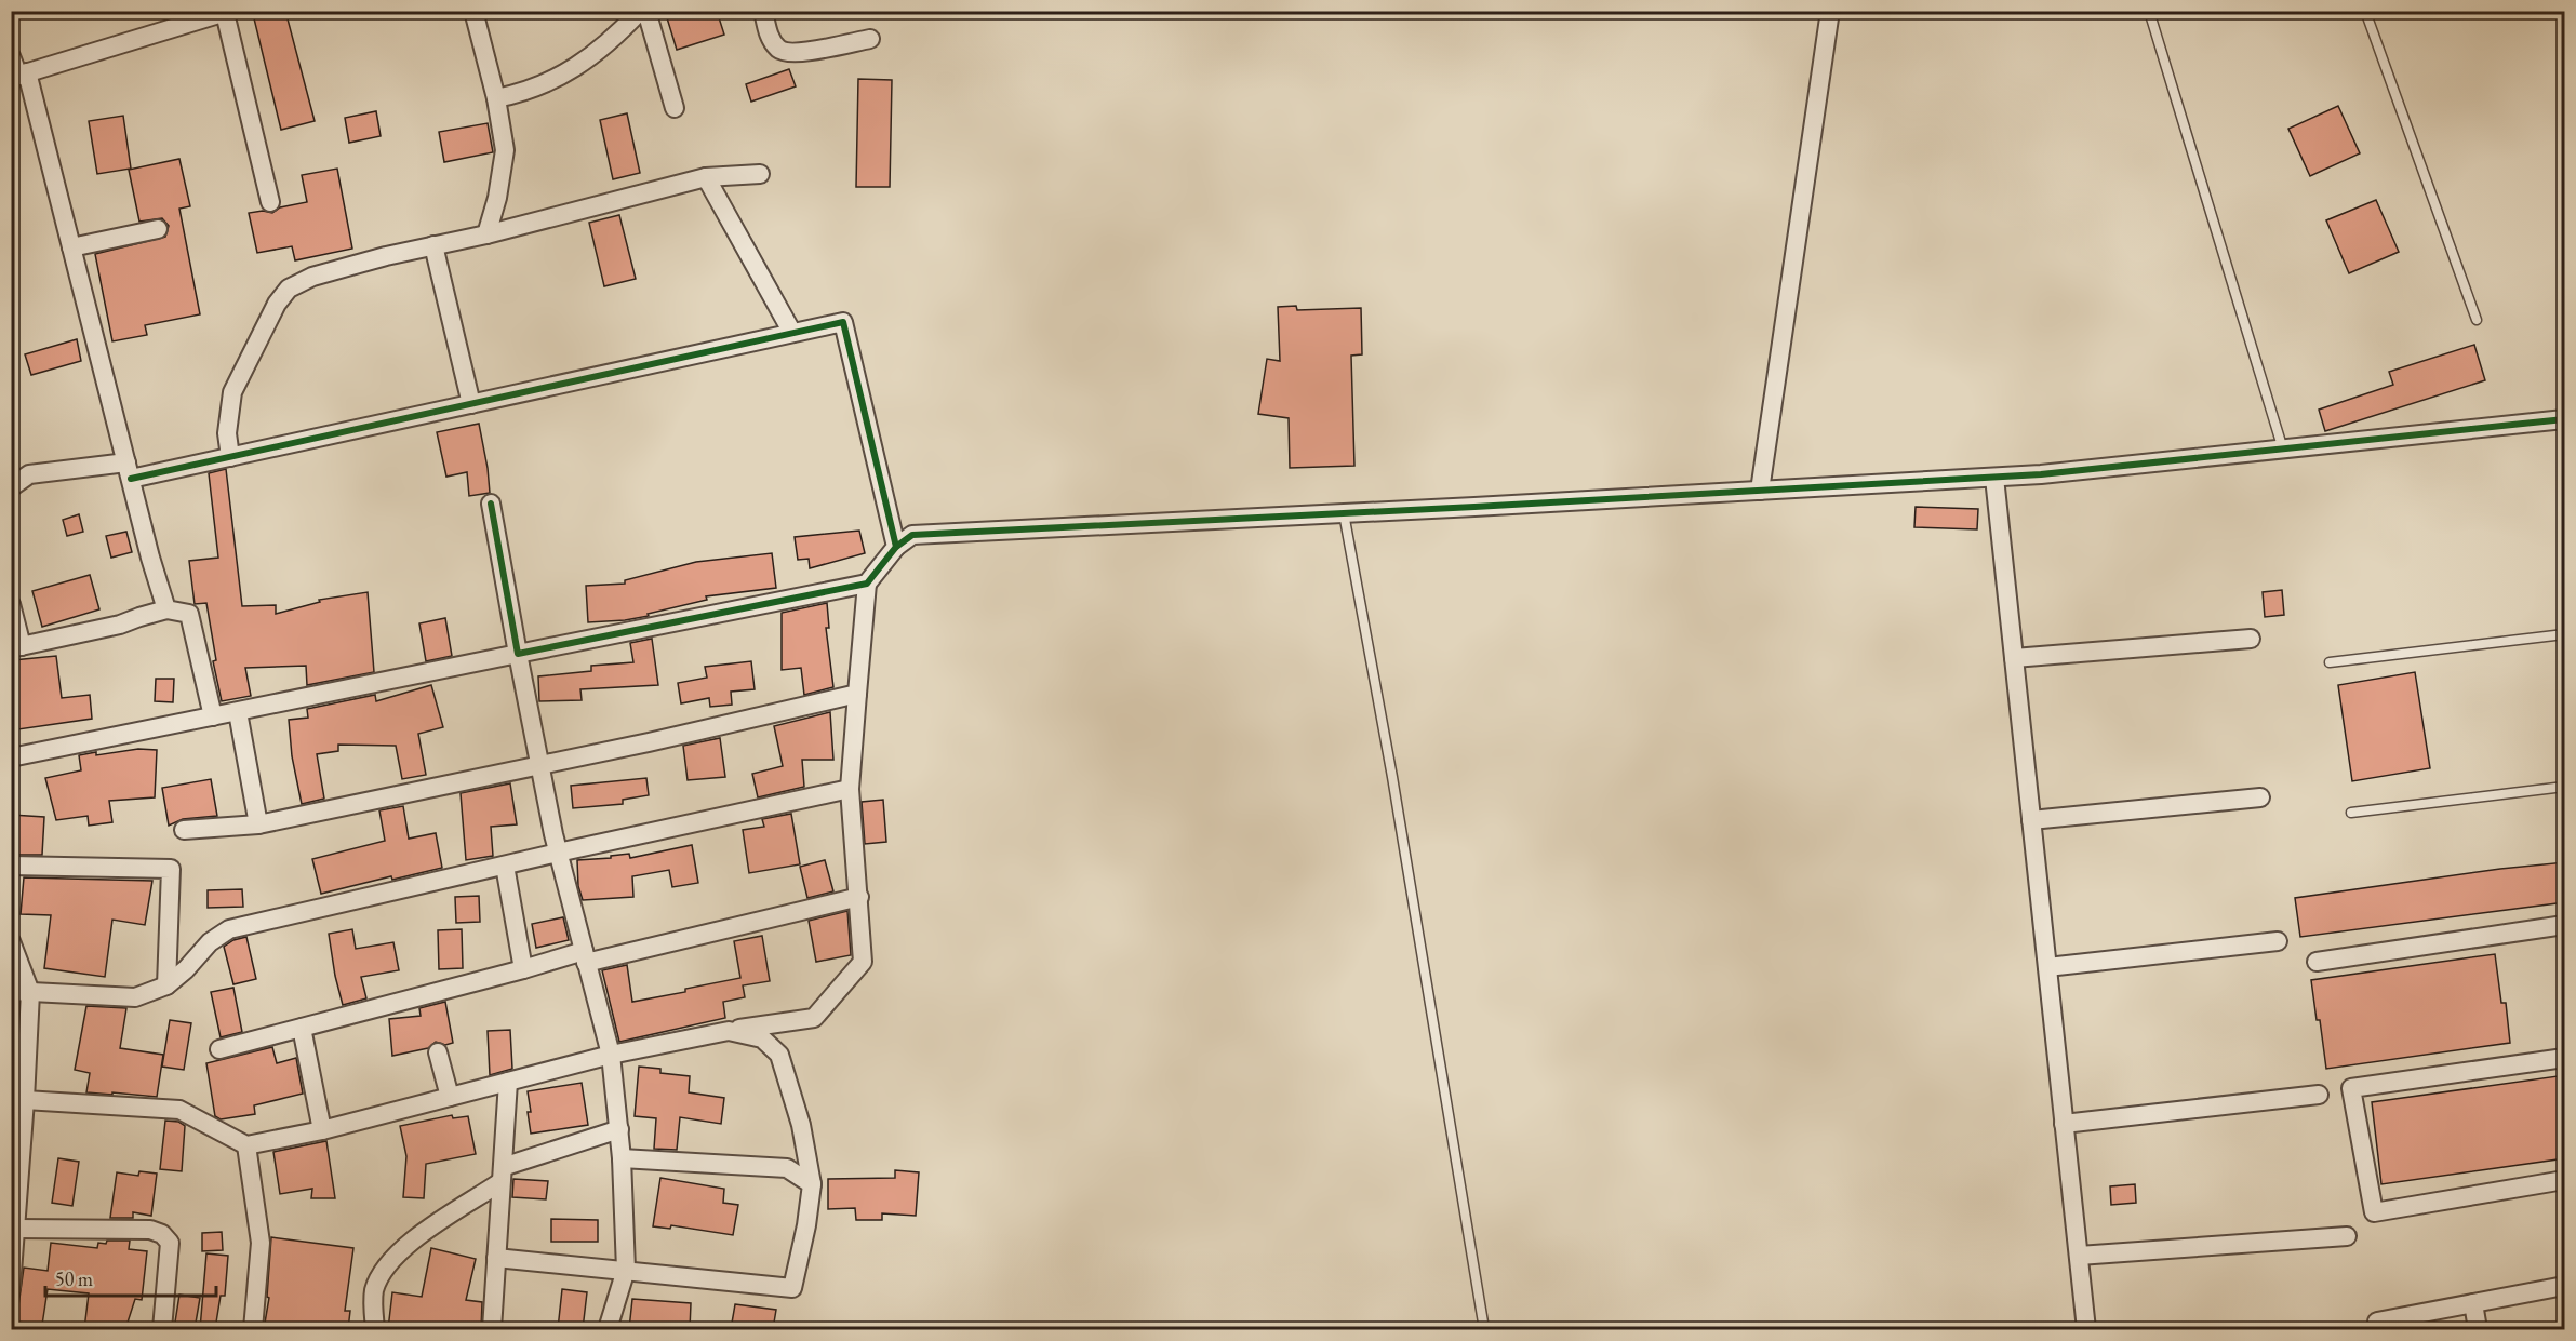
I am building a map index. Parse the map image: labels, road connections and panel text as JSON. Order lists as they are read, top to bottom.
{
  "scale_bar": "50 m"
}
